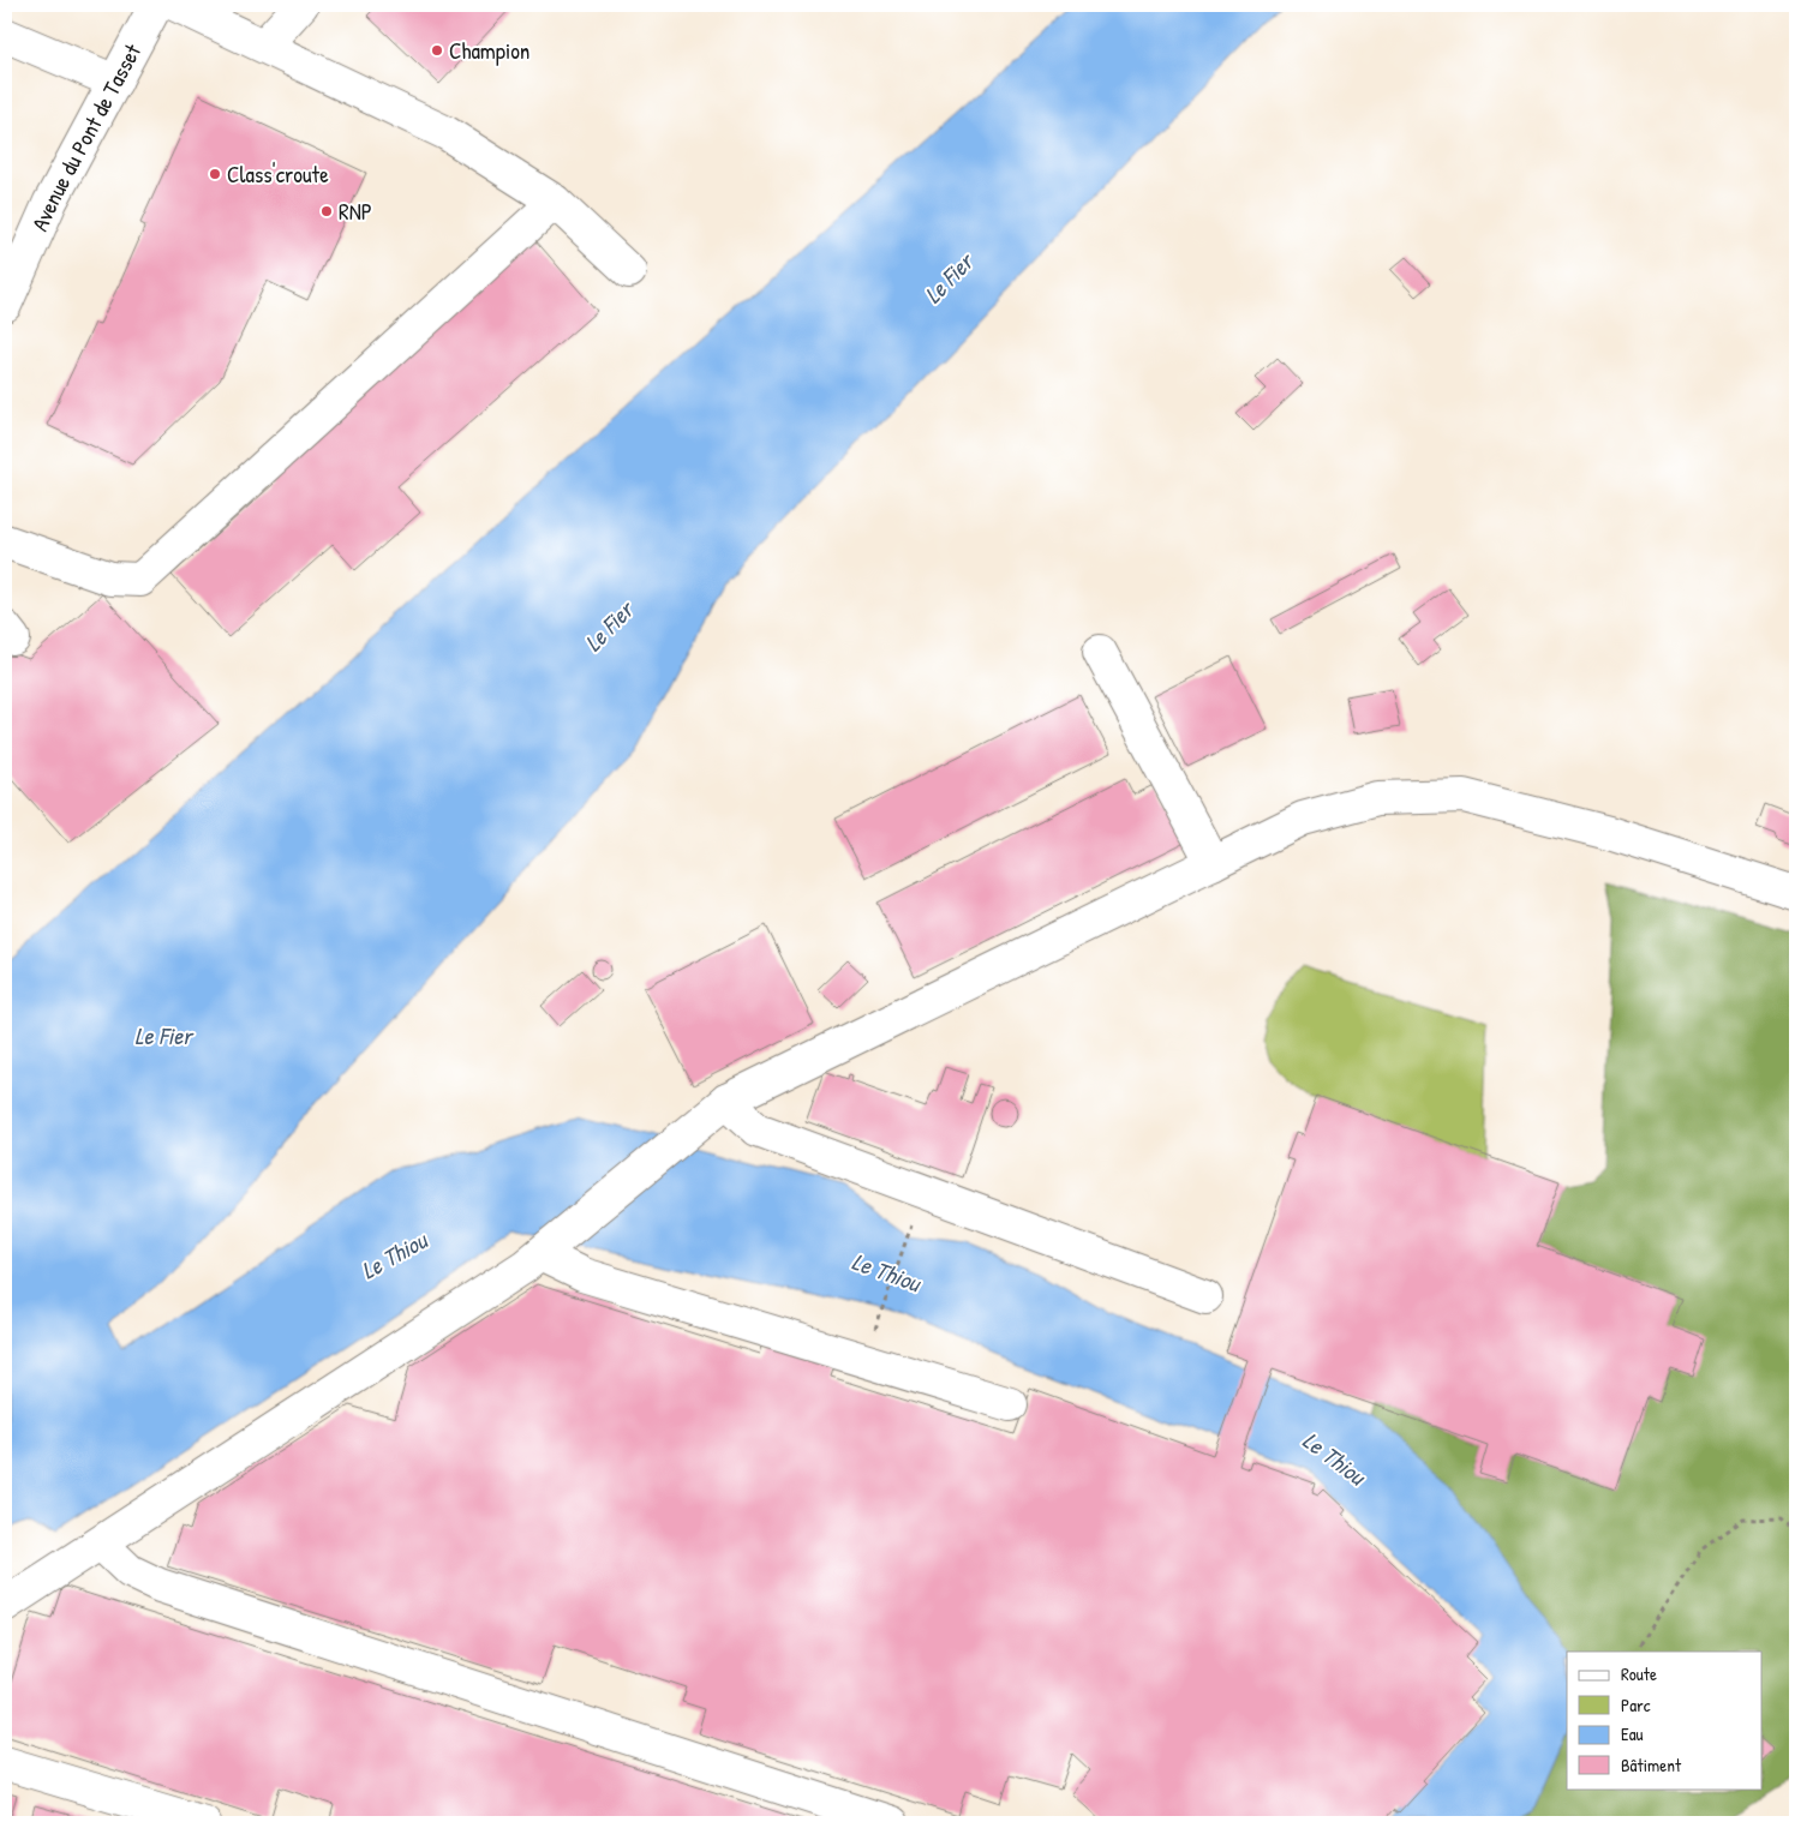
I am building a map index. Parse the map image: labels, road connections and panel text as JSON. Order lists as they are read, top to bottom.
{
  "streets": {
    "street": ["Avenue du Pont de Tasset"]
  },
  "water": ["Le Fier", "Le Thiou"],
  "places": ["Champion", "Class'croute", "RNP"],
  "legend": [
    "Route",
    "Parc",
    "Eau",
    "Bâtiment"
  ]
}
